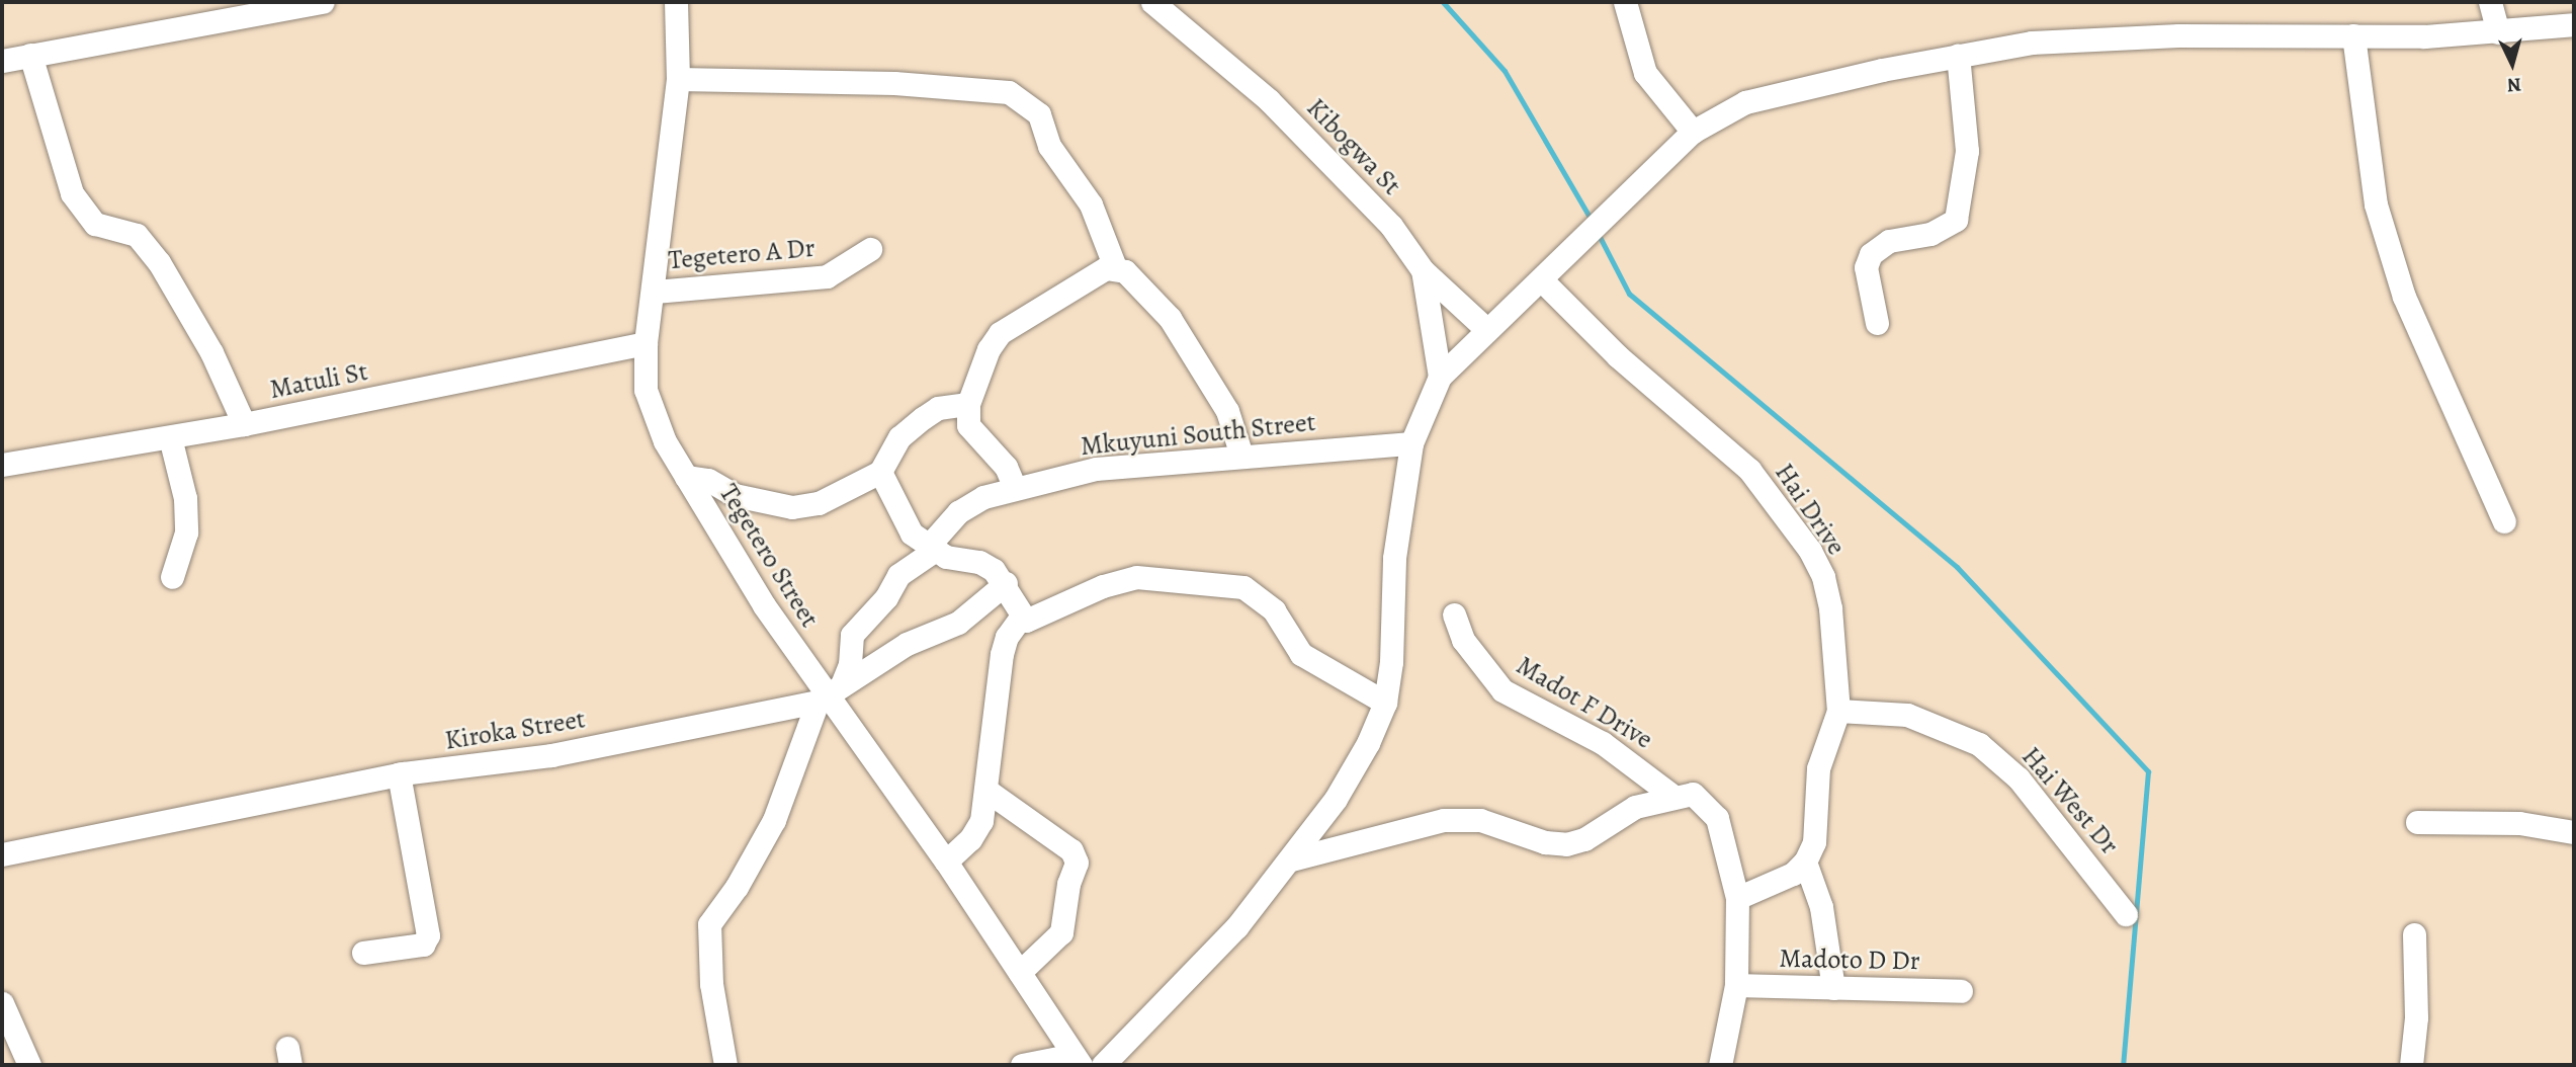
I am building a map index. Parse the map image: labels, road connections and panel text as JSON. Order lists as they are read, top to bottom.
{
  "streets": {
    "street": [
      "Kibogwa St",
      "Tegetero A Dr",
      "Matuli St",
      "Mkuyuni South Street",
      "Hai Drive",
      "Tegetero Street",
      "Madot F Drive",
      "Kiroka Street",
      "Hai West Dr",
      "Madoto D Dr"
    ]
  },
  "crossings": [
    ["Tegetero A Dr", "Tegetero Street"],
    ["Matuli St", "Tegetero Street"],
    ["Mkuyuni South Street", "Tegetero Street"],
    ["Mkuyuni South Street", "Kiroka Street"],
    ["Hai Drive", "Hai West Dr"],
    ["Tegetero Street", "Kiroka Street"]
  ],
  "north": "bottom"
}
